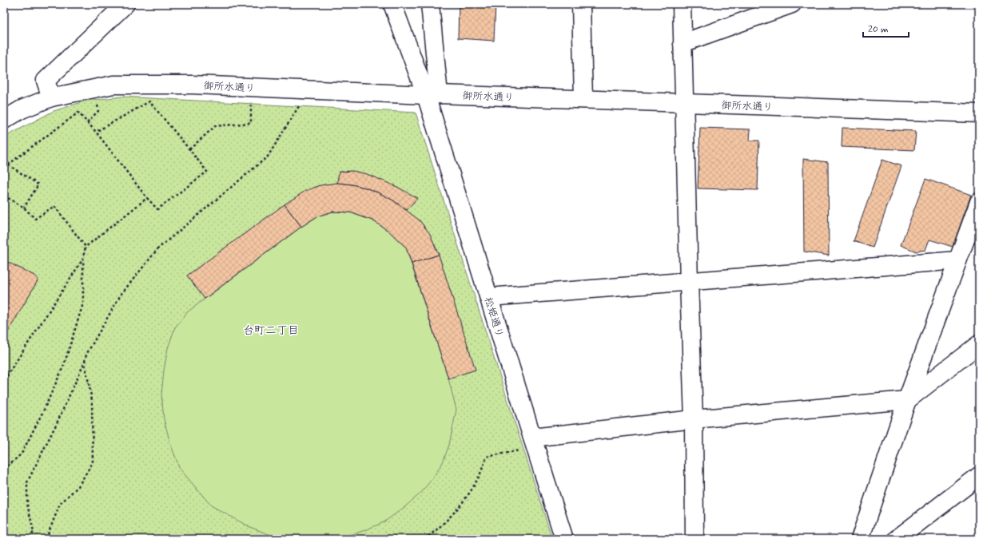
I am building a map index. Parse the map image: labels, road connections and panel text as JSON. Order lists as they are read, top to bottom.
{
  "streets": {
    "street": ["御所水通り", "松姫通り"]
  },
  "crossings": [
    ["御所水通り", "松姫通り"]
  ],
  "districts": ["台町二丁目"],
  "scale_bar": "20 m"
}
